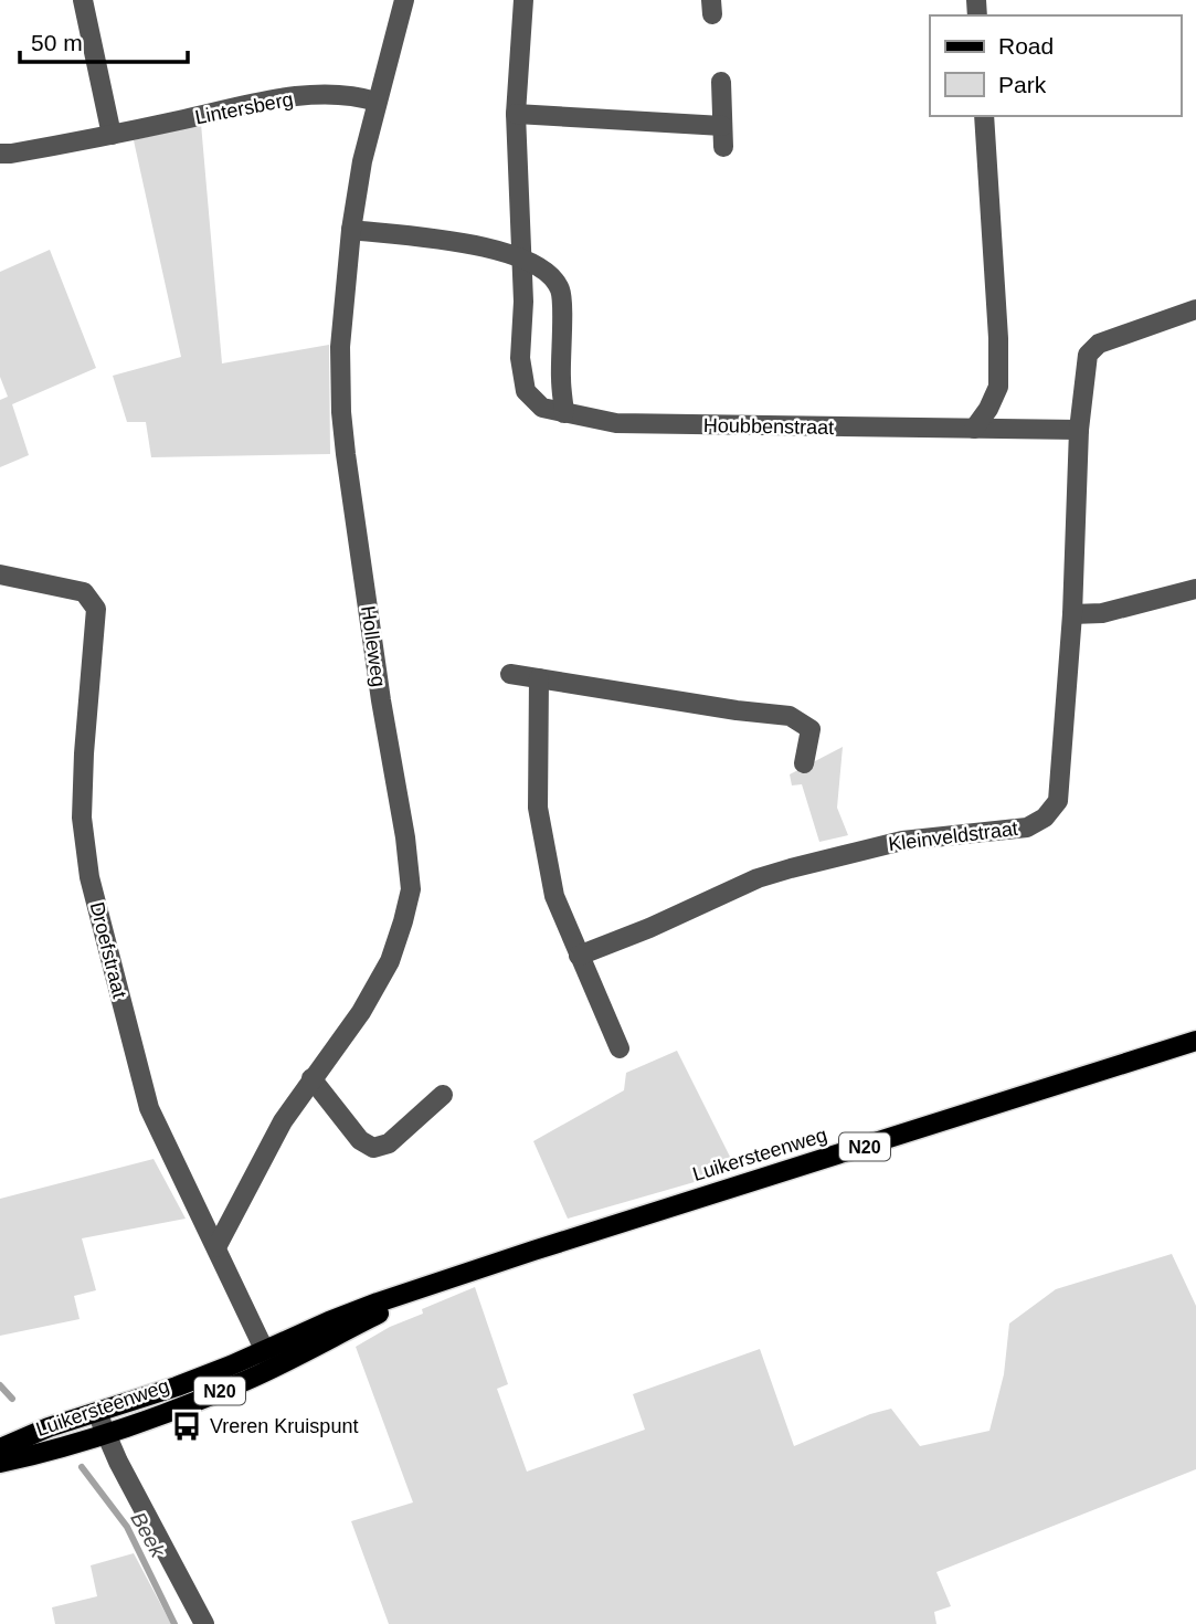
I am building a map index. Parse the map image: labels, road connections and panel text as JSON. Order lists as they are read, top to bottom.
{
  "streets": {
    "main road": ["N20", "Luikersteenweg"],
    "street": [
      "Lintersberg",
      "Houbbenstraat",
      "Holleweg",
      "Kleinveldstraat",
      "Droefstraat"
    ]
  },
  "crossings": [
    ["Lintersberg", "Holleweg"],
    ["Houbbenstraat", "Kleinveldstraat"],
    ["Holleweg", "Droefstraat"],
    ["Droefstraat", "Luikersteenweg"]
  ],
  "water": ["Beek"],
  "places": {
    "bus stop": ["Vreren Kruispunt"]
  },
  "legend": ["Road", "Park"],
  "scale_bar": "50 m"
}
